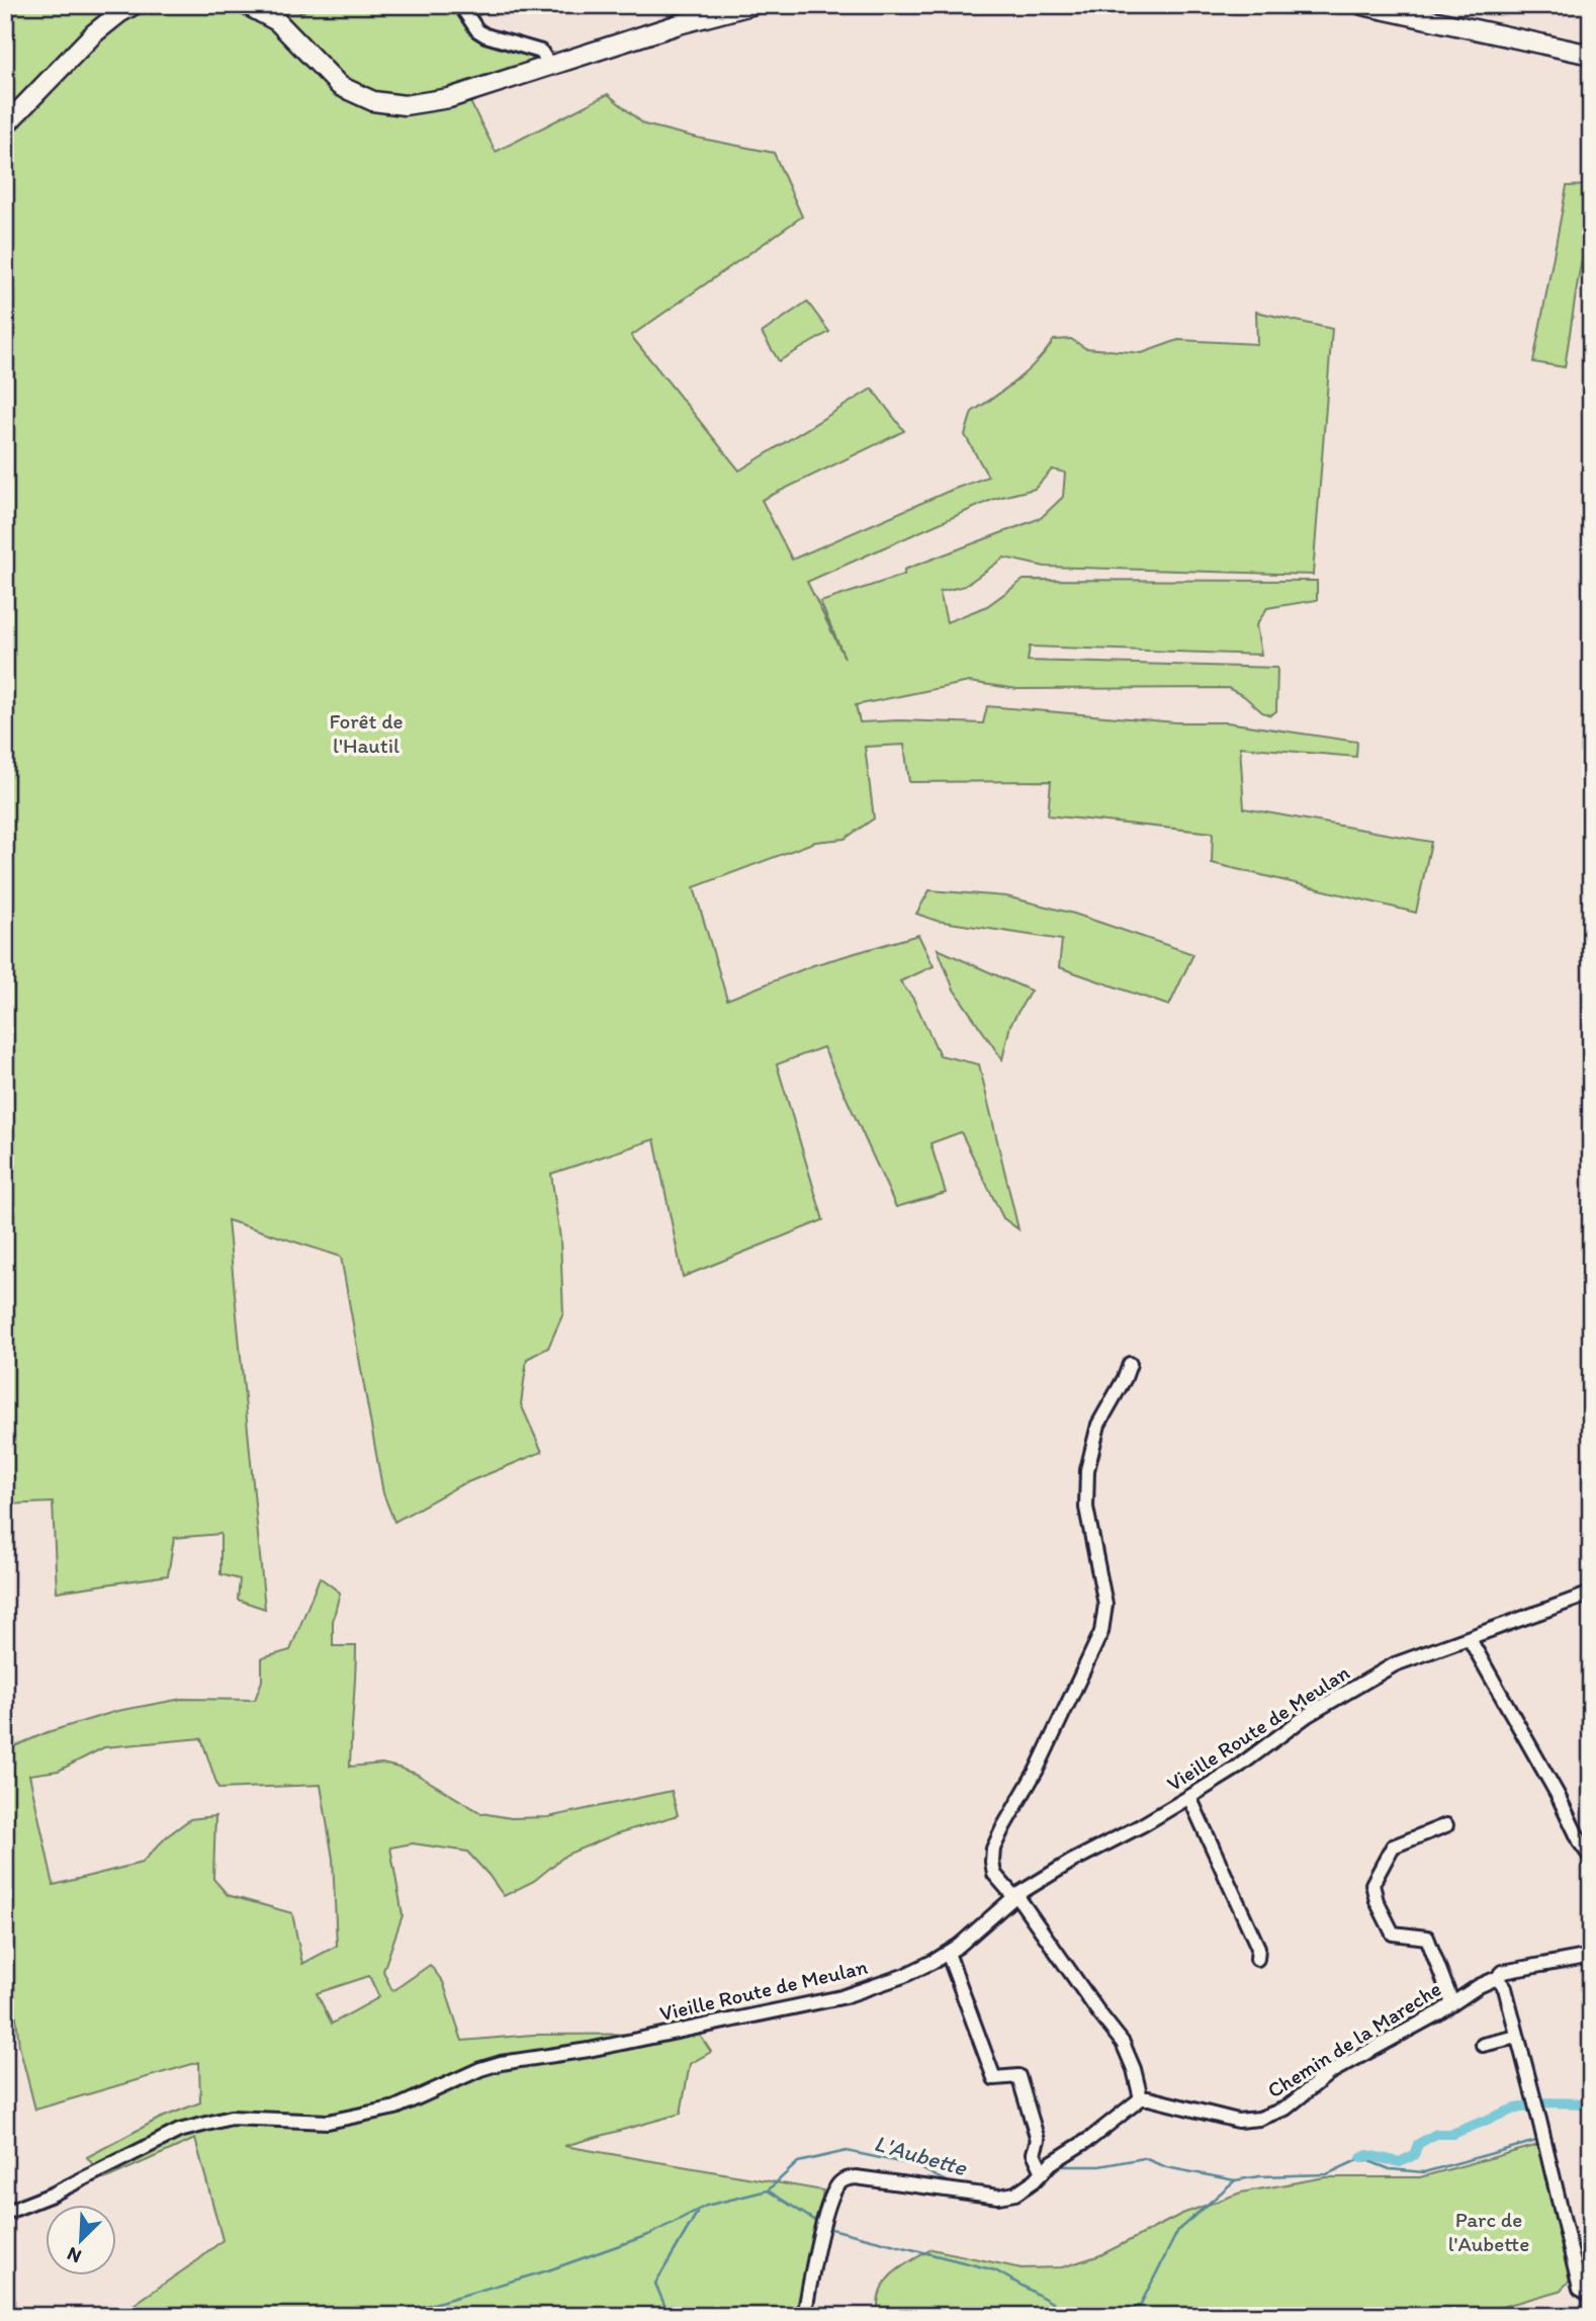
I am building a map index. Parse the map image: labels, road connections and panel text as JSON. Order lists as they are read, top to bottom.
{
  "streets": {
    "street": ["Vieille Route de Meulan", "Chemin de la Mareche"]
  },
  "water": ["L'Aubette"],
  "parks": ["Forêt de l'Hautil", "Parc de l'Aubette"],
  "north": "bottom left"
}
